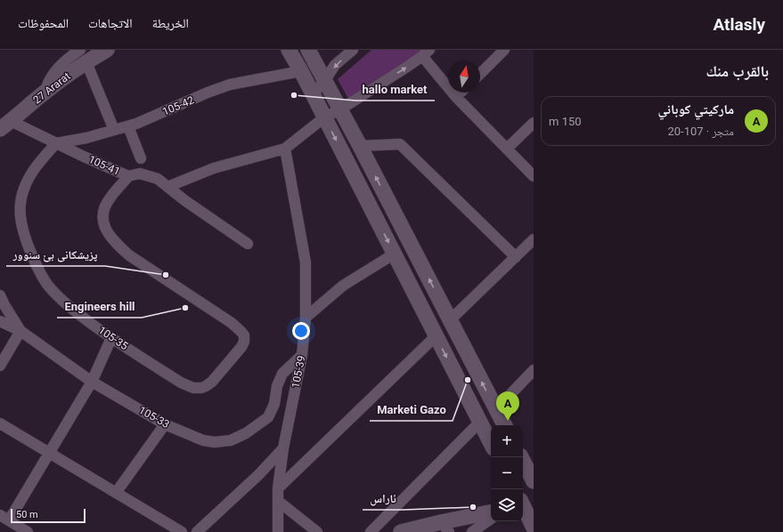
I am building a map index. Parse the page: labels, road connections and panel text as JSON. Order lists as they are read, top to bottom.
{
  "streets": {
    "street": [
      "27 Ararat",
      "105-42",
      "105-41",
      "105-35",
      "105-39",
      "105-33"
    ]
  },
  "crossings": [
    ["27 Ararat", "105-41"],
    ["105-42", "105-41"],
    ["105-42", "105-35"],
    ["105-41", "105-35"],
    ["105-39", "105-33"]
  ],
  "places": [
    "hallo market",
    "پزیشکانی بێ سنوور",
    "Engineers hill",
    "Marketi Gazo",
    "ئاراس"
  ],
  "scale_bar": "50 m",
  "north": "top",
  "page": {
    "header": "Atlasly",
    "nav": ["الخريطة", "الاتجاهات", "المحفوظات"],
    "heading": "بالقرب منك",
    "list": [
      {
        "mark": "A",
        "name": "ماركيتي كوباني",
        "note": "متجر · 107-20",
        "value": "150 m"
      }
    ],
    "pins": "A",
    "map_buttons": ["+", "−"],
    "scale": "50 m"
  }
}
